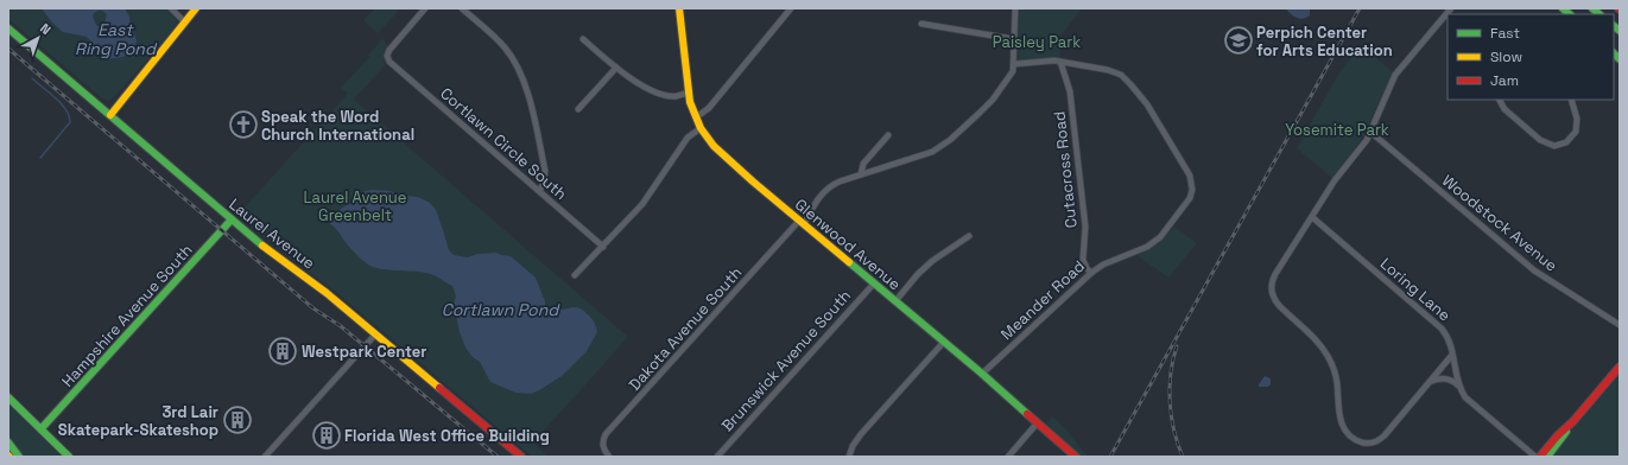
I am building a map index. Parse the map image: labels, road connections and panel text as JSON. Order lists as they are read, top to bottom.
{
  "streets": {
    "main road": ["Laurel Avenue", "Glenwood Avenue", "Hampshire Avenue South"],
    "street": [
      "Cortlawn Circle South",
      "Cutacross Road",
      "Woodstock Avenue",
      "Loring Lane",
      "Meander Road",
      "Dakota Avenue South",
      "Brunswick Avenue South"
    ]
  },
  "crossings": [
    ["Cutacross Road", "Meander Road"],
    ["Laurel Avenue", "Hampshire Avenue South"],
    ["Glenwood Avenue", "Meander Road"],
    ["Glenwood Avenue", "Dakota Avenue South"],
    ["Glenwood Avenue", "Brunswick Avenue South"],
    ["Meander Road", "Dakota Avenue South"]
  ],
  "water": ["East Ring Pond", "Cortlawn Pond"],
  "parks": ["Paisley Park", "Yosemite Park", "Laurel Avenue Greenbelt"],
  "places": {
    "school or university": ["Perpich Center for Arts Education"],
    "church": ["Speak the Word Church International"],
    "building": ["Westpark Center", "3rd Lair Skatepark-Skateshop", "Florida West Office Building"]
  },
  "legend": ["Fast", "Slow", "Jam"],
  "north": "top right"
}
